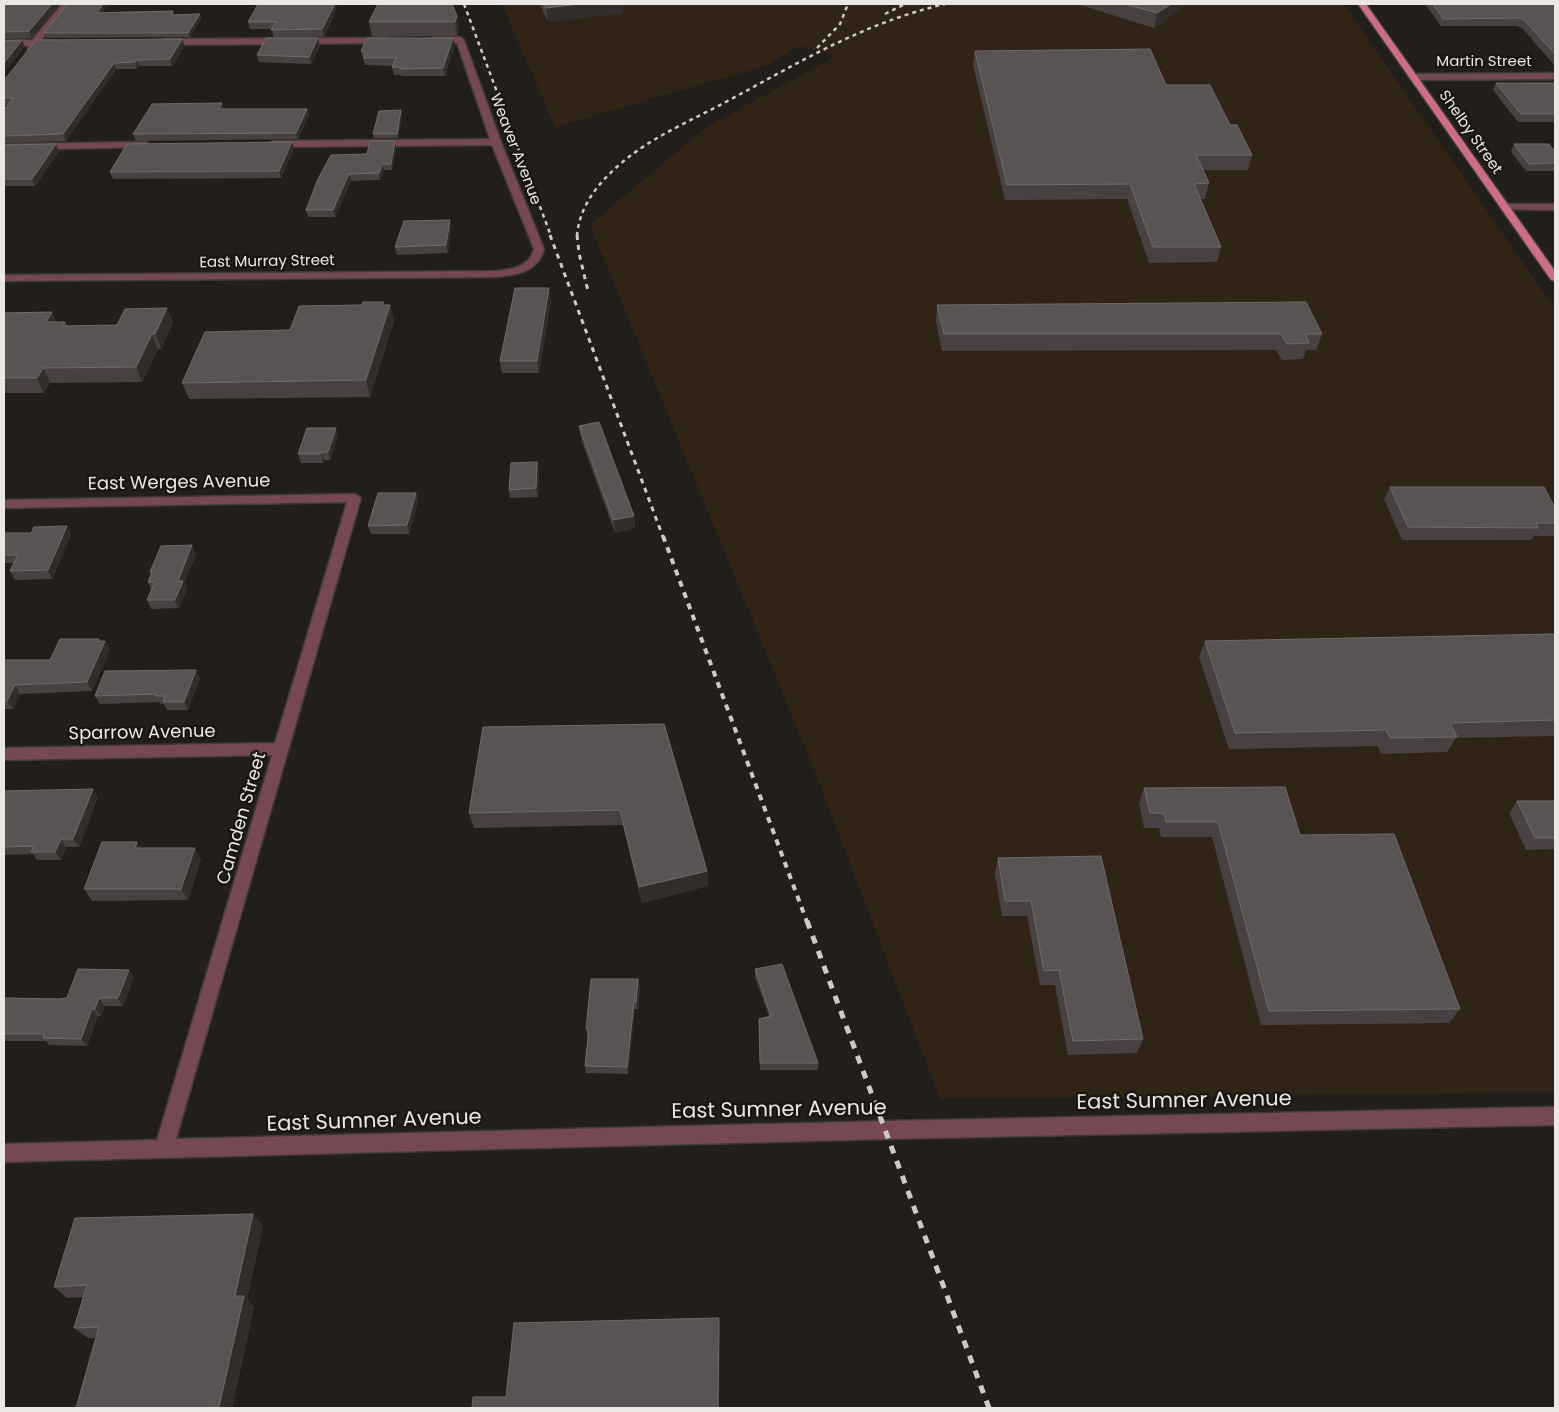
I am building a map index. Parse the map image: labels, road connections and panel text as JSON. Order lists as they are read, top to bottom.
{
  "streets": {
    "main road": ["Shelby Street"],
    "street": [
      "Martin Street",
      "Weaver Avenue",
      "East Murray Street",
      "East Werges Avenue",
      "Sparrow Avenue",
      "Camden Street",
      "East Sumner Avenue"
    ]
  },
  "crossings": [
    ["Martin Street", "Shelby Street"],
    ["Weaver Avenue", "East Murray Street"],
    ["East Werges Avenue", "Camden Street"],
    ["Sparrow Avenue", "Camden Street"],
    ["Camden Street", "East Sumner Avenue"]
  ]
}
